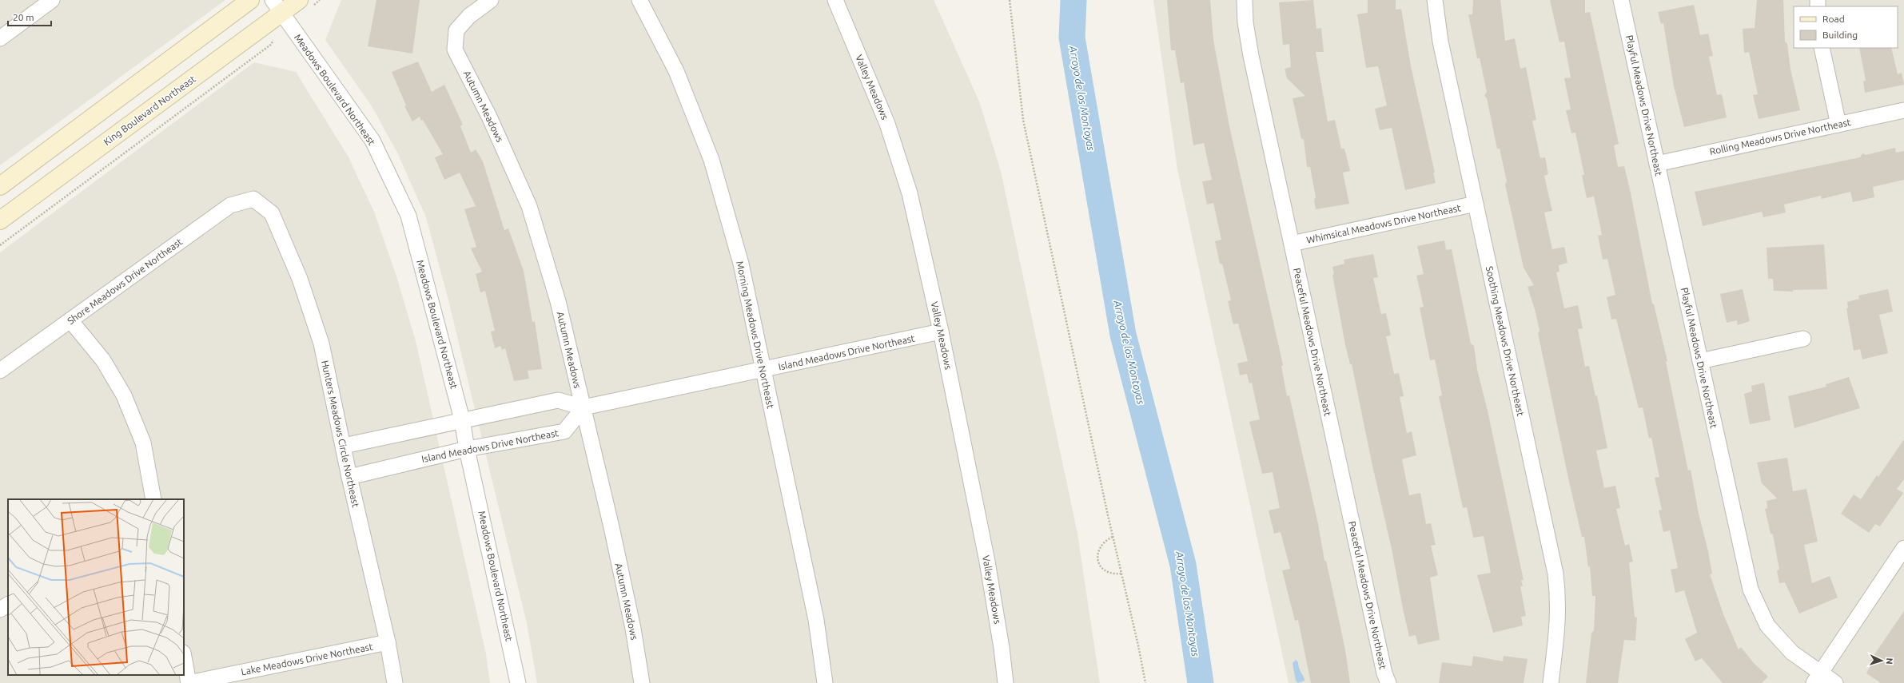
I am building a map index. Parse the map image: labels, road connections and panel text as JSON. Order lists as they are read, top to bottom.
{
  "streets": {
    "street": [
      "Valley Meadows",
      "Meadows Boulevard Northeast",
      "Playful Meadows Drive Northeast",
      "Autumn Meadows",
      "King Boulevard Northeast",
      "Rolling Meadows Drive Northeast",
      "Whimsical Meadows Drive Northeast",
      "Shore Meadows Drive Northeast",
      "Morning Meadows Drive Northeast",
      "Soothing Meadows Drive Northeast",
      "Peaceful Meadows Drive Northeast",
      "Island Meadows Drive Northeast",
      "Hunters Meadows Circle Northeast",
      "Lake Meadows Drive Northeast"
    ]
  },
  "crossings": [
    ["Valley Meadows", "Island Meadows Drive Northeast"],
    ["Meadows Boulevard Northeast", "King Boulevard Northeast"],
    ["Meadows Boulevard Northeast", "Island Meadows Drive Northeast"],
    ["Playful Meadows Drive Northeast", "Rolling Meadows Drive Northeast"],
    ["Autumn Meadows", "Island Meadows Drive Northeast"],
    ["Whimsical Meadows Drive Northeast", "Soothing Meadows Drive Northeast"],
    ["Whimsical Meadows Drive Northeast", "Peaceful Meadows Drive Northeast"],
    ["Shore Meadows Drive Northeast", "Hunters Meadows Circle Northeast"],
    ["Morning Meadows Drive Northeast", "Island Meadows Drive Northeast"],
    ["Island Meadows Drive Northeast", "Hunters Meadows Circle Northeast"],
    ["Hunters Meadows Circle Northeast", "Lake Meadows Drive Northeast"]
  ],
  "water": ["Arroyo de los Montoyas"],
  "legend": ["Road", "Building"],
  "scale_bar": "20 m",
  "north": "right"
}
